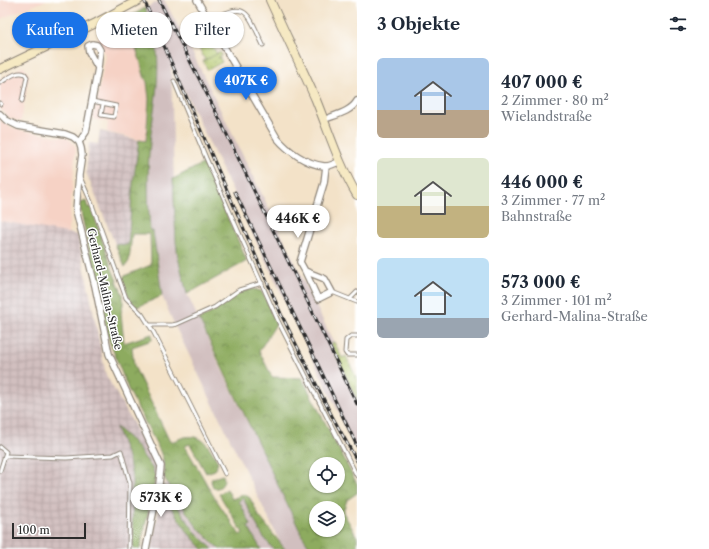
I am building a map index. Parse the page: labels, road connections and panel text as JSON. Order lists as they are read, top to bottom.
{
  "streets": {
    "street": ["Gerhard-Malina-Straße"]
  },
  "scale_bar": "100 m",
  "page": {
    "heading": "3 Objekte",
    "chip": ["Kaufen", "Mieten", "Filter"],
    "list": [
      {
        "name": "407 000 €",
        "note": "2 Zimmer · 80 m² · Wielandstraße"
      },
      {
        "name": "446 000 €",
        "note": "3 Zimmer · 77 m² · Bahnstraße"
      },
      {
        "name": "573 000 €",
        "note": "3 Zimmer · 101 m² · Gerhard-Malina-Straße"
      }
    ],
    "price": ["407K €", "446K €", "573K €"],
    "scale": "100 m"
  }
}
